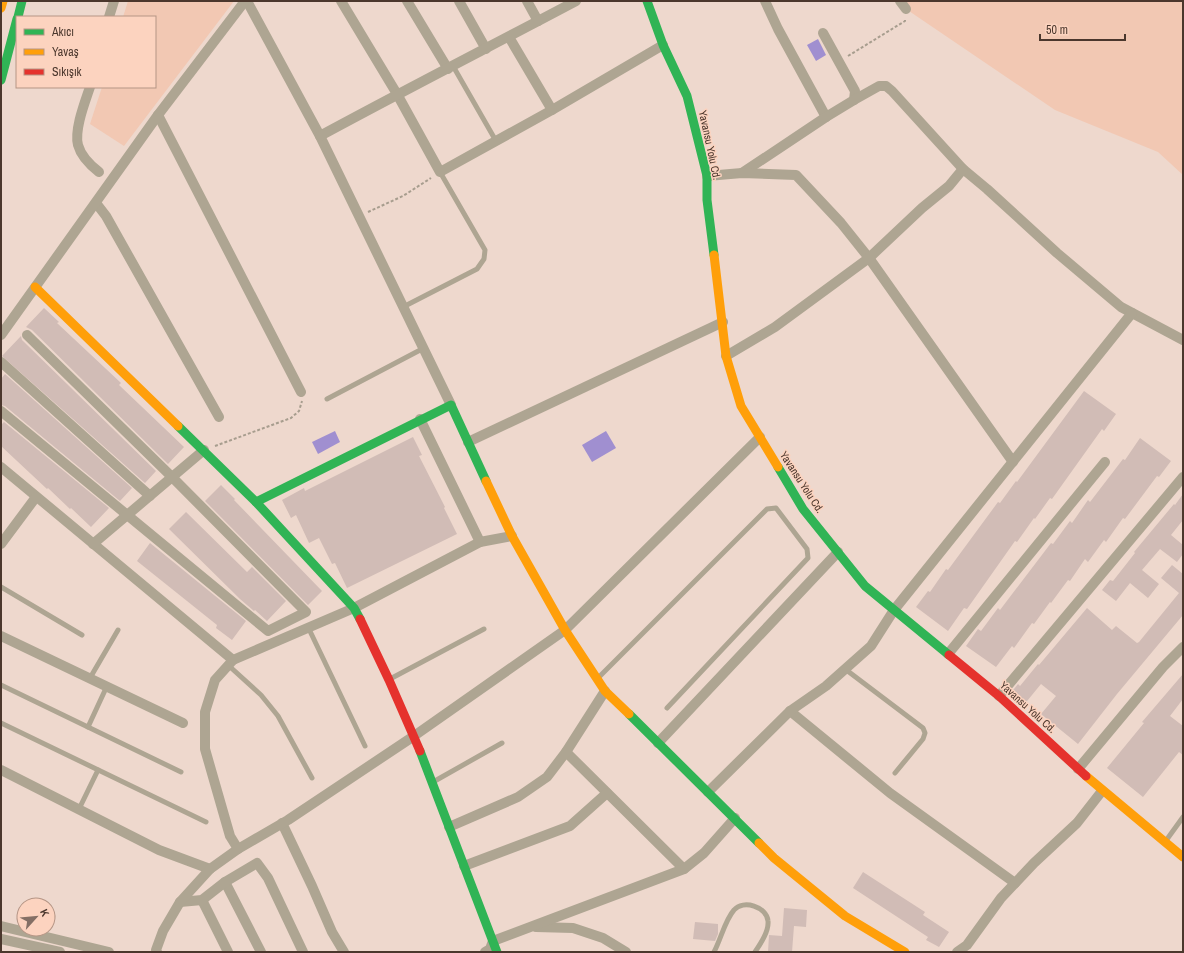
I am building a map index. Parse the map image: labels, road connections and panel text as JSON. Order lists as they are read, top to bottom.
{
  "streets": {
    "main road": ["Yavansu Yolu Cd."]
  },
  "legend": ["Akıcı", "Yavaş", "Sıkışık"],
  "scale_bar": "50 m",
  "north": "top right"
}
